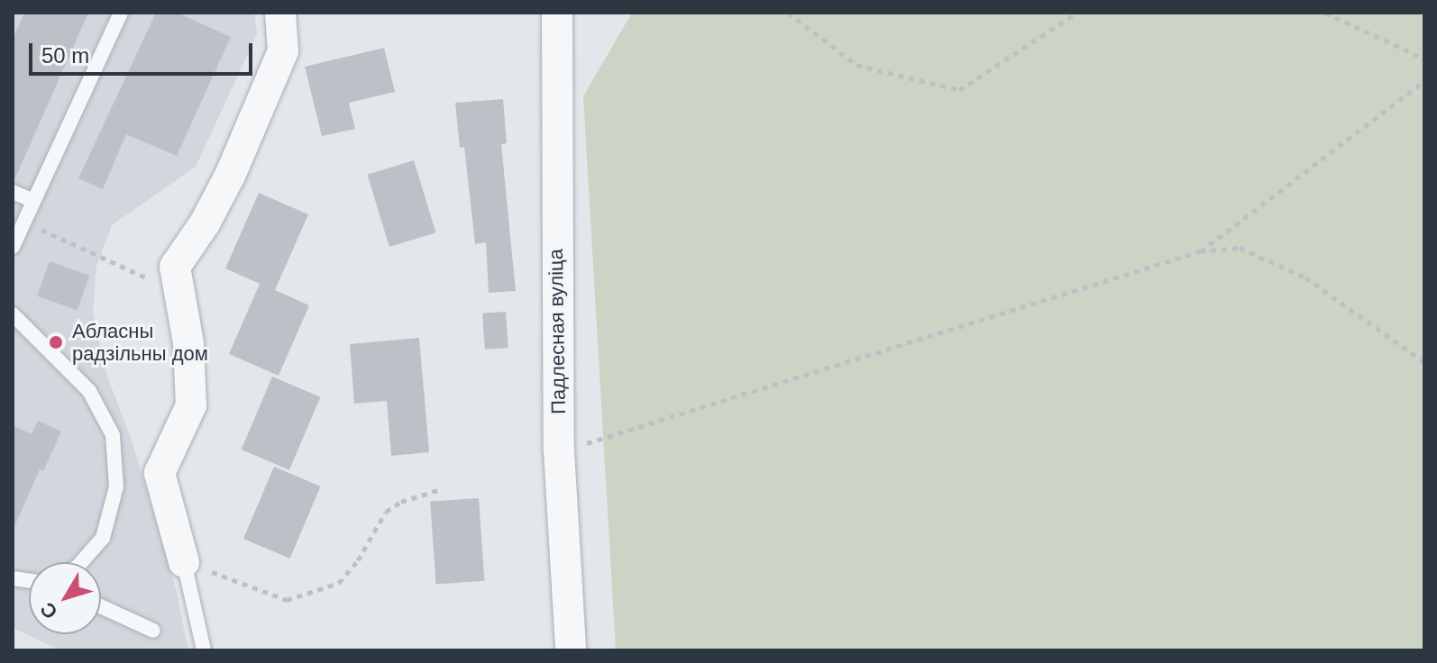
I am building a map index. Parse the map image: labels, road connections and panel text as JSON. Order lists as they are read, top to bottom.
{
  "streets": {
    "street": ["Падлесная вуліца"]
  },
  "places": ["Абласны радзільны дом"],
  "scale_bar": "50 m",
  "north": "bottom left"
}
